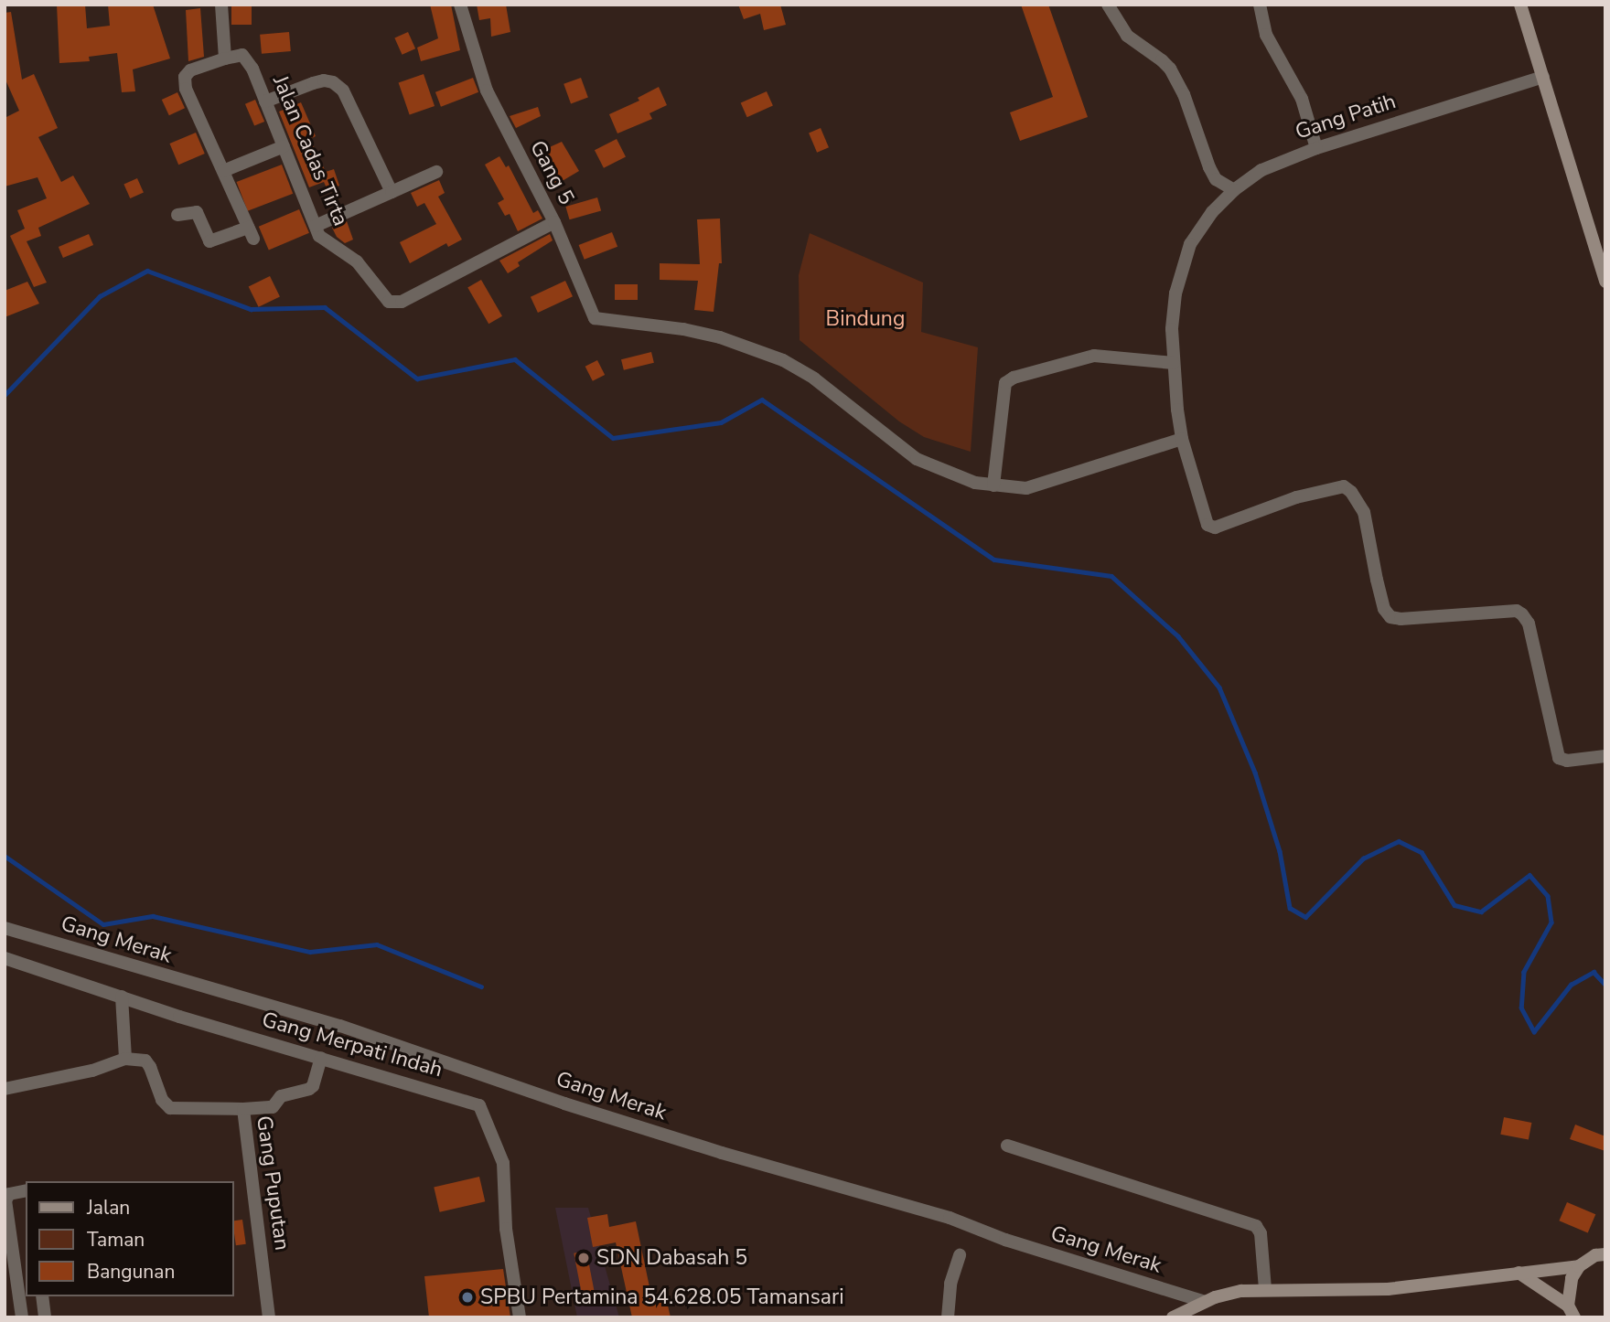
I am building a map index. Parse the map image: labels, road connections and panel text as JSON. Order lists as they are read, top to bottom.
{
  "streets": {
    "street": [
      "Gang Patih",
      "Jalan Cadas Tirta",
      "Gang 5",
      "Gang Merak",
      "Gang Merpati Indah",
      "Gang Puputan"
    ]
  },
  "crossings": [
    ["Jalan Cadas Tirta", "Gang 5"]
  ],
  "parks": ["Bindung"],
  "places": ["SDN Dabasah 5", "SPBU Pertamina 54.628.05 Tamansari"],
  "legend": ["Jalan", "Taman", "Bangunan"]
}
